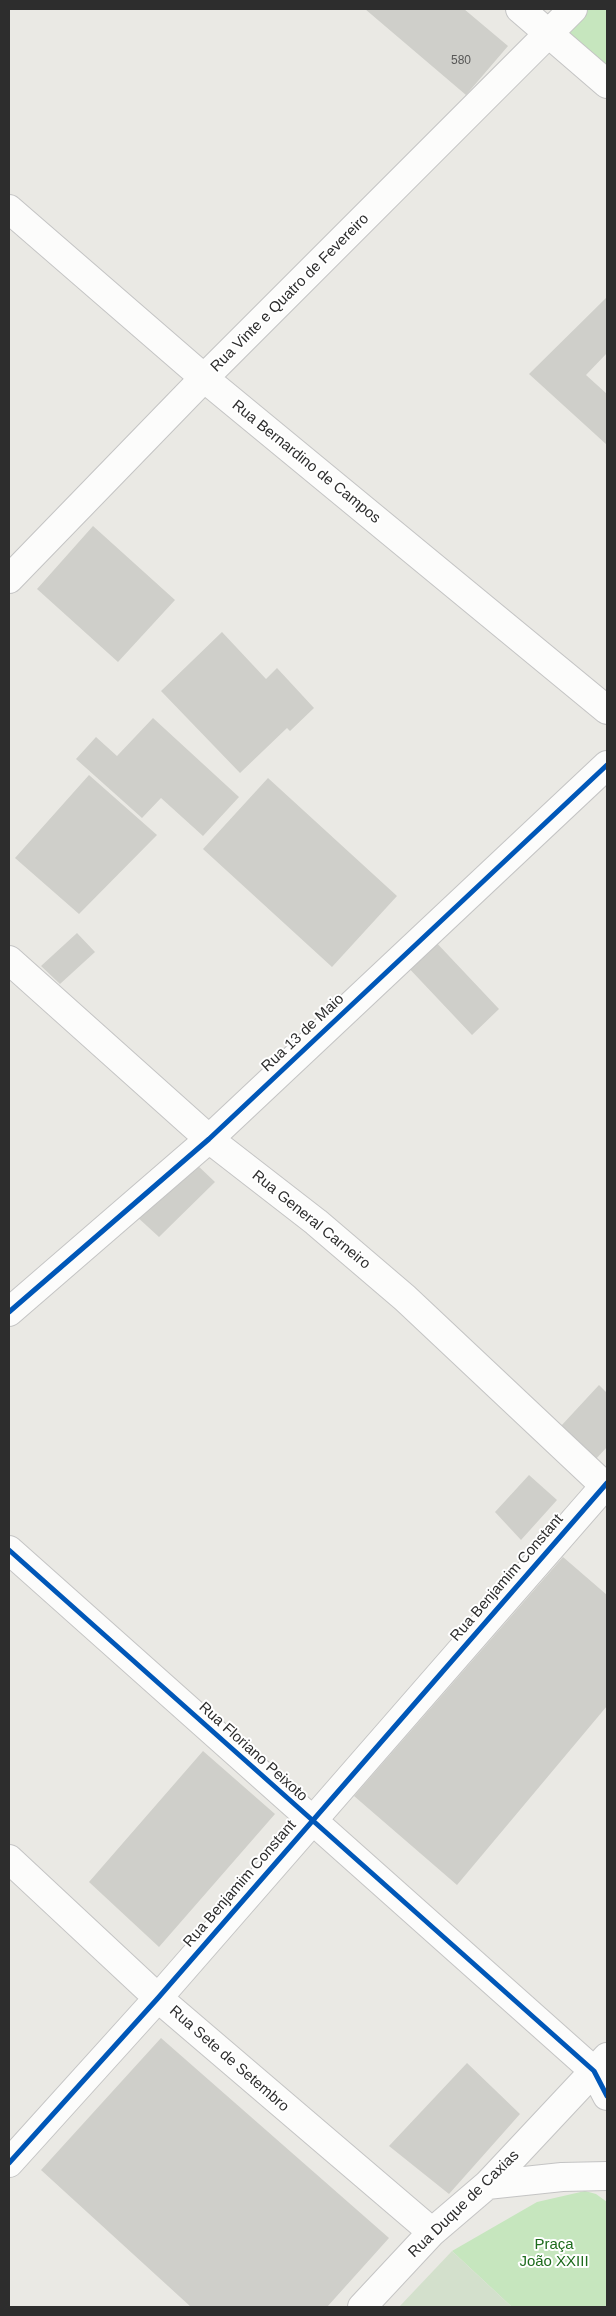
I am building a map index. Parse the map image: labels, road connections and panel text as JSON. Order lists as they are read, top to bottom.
{
  "streets": {
    "street": [
      "Rua Vinte e Quatro de Fevereiro",
      "Rua Bernardino de Campos",
      "Rua 13 de Maio",
      "Rua General Carneiro",
      "Rua Benjamim Constant",
      "Rua Floriano Peixoto",
      "Rua Sete de Setembro",
      "Rua Duque de Caxias"
    ]
  },
  "crossings": [
    ["Rua Vinte e Quatro de Fevereiro", "Rua Bernardino de Campos"],
    ["Rua 13 de Maio", "Rua General Carneiro"],
    ["Rua General Carneiro", "Rua Benjamim Constant"],
    ["Rua Benjamim Constant", "Rua Floriano Peixoto"],
    ["Rua Benjamim Constant", "Rua Sete de Setembro"],
    ["Rua Floriano Peixoto", "Rua Duque de Caxias"],
    ["Rua Sete de Setembro", "Rua Duque de Caxias"]
  ],
  "parks": ["Praça João XXIII"],
  "house_numbers": ["580"]
}
